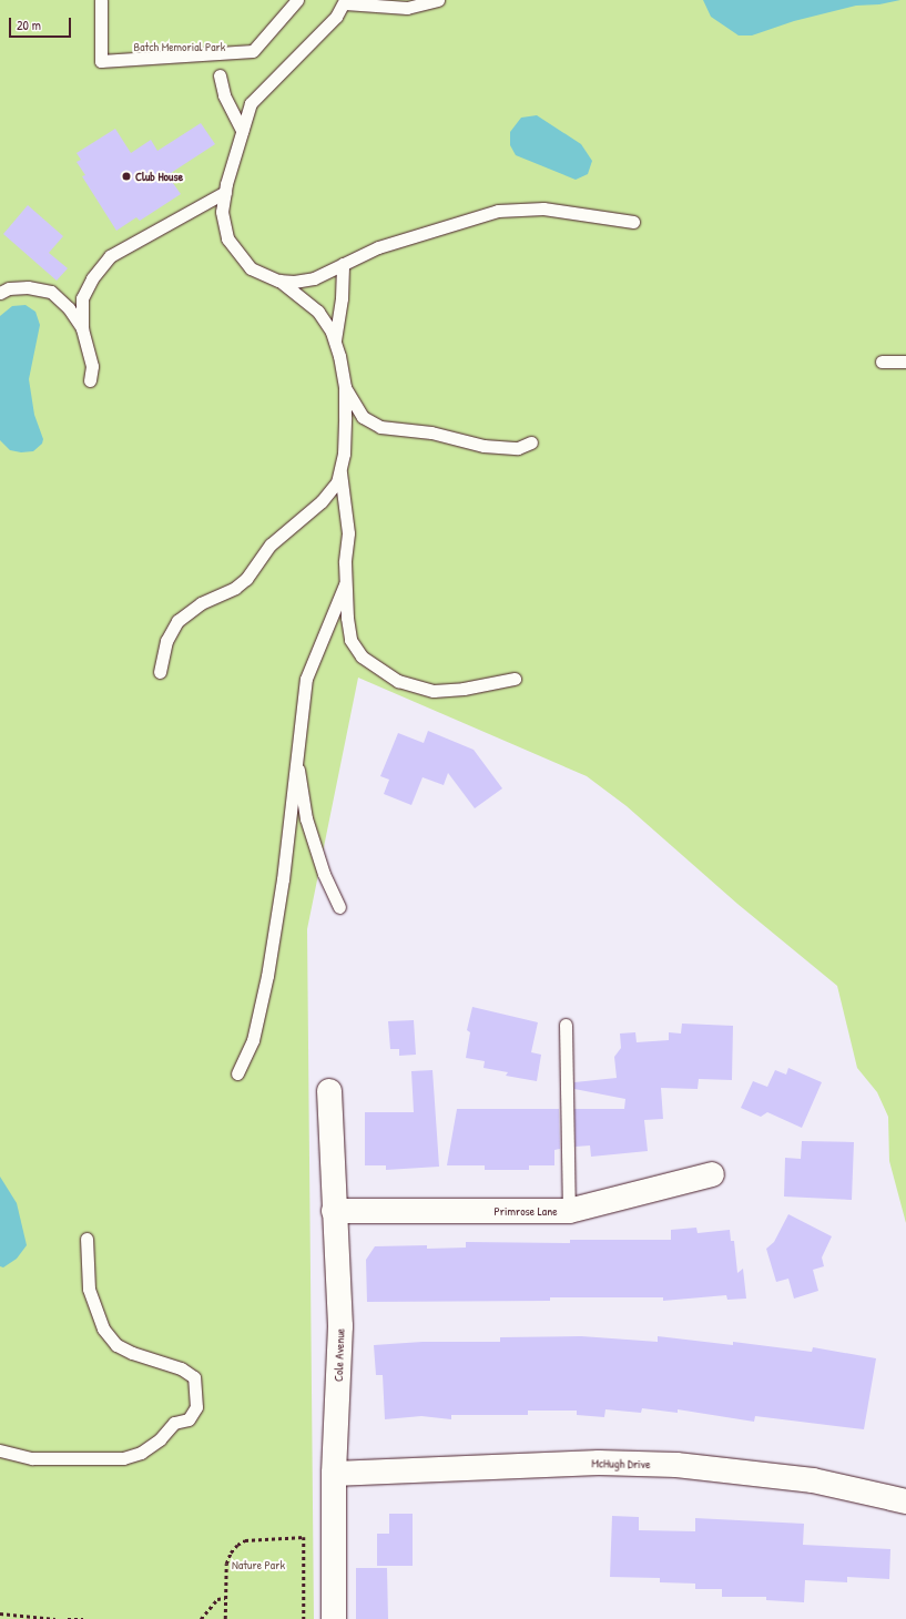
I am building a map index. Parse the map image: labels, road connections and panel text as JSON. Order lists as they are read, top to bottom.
{
  "streets": {
    "street": ["Primrose Lane", "Cole Avenue", "McHugh Drive"]
  },
  "crossings": [
    ["Primrose Lane", "Cole Avenue"],
    ["Cole Avenue", "McHugh Drive"]
  ],
  "parks": ["Batch Memorial Park", "Nature Park"],
  "places": ["Club House"],
  "scale_bar": "20 m"
}
